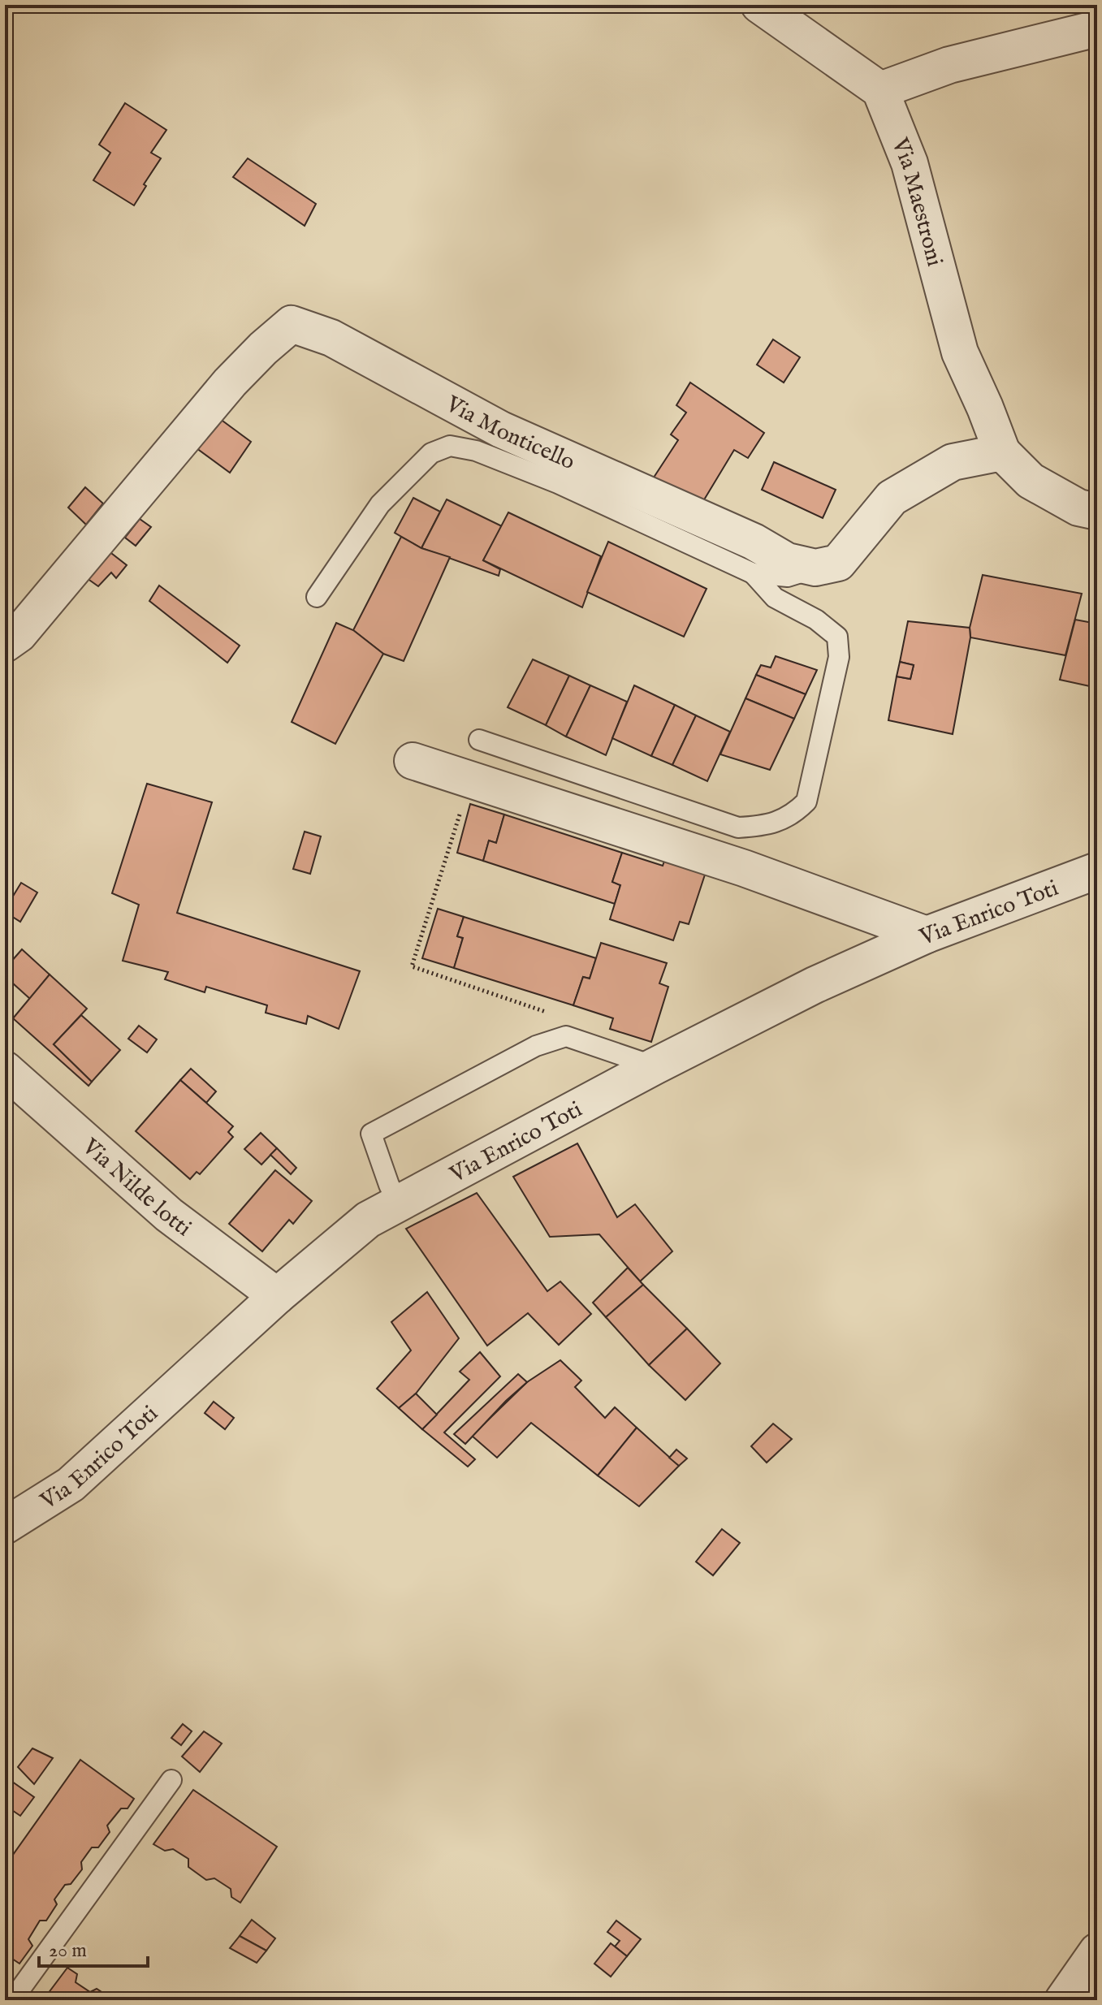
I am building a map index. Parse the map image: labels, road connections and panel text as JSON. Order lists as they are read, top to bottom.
{
  "streets": {
    "street": [
      "Via Maestroni",
      "Via Monticello",
      "Via Enrico Toti",
      "Via Nilde lotti"
    ]
  },
  "crossings": [
    ["Via Enrico Toti", "Via Nilde lotti"]
  ],
  "scale_bar": "20 m"
}
